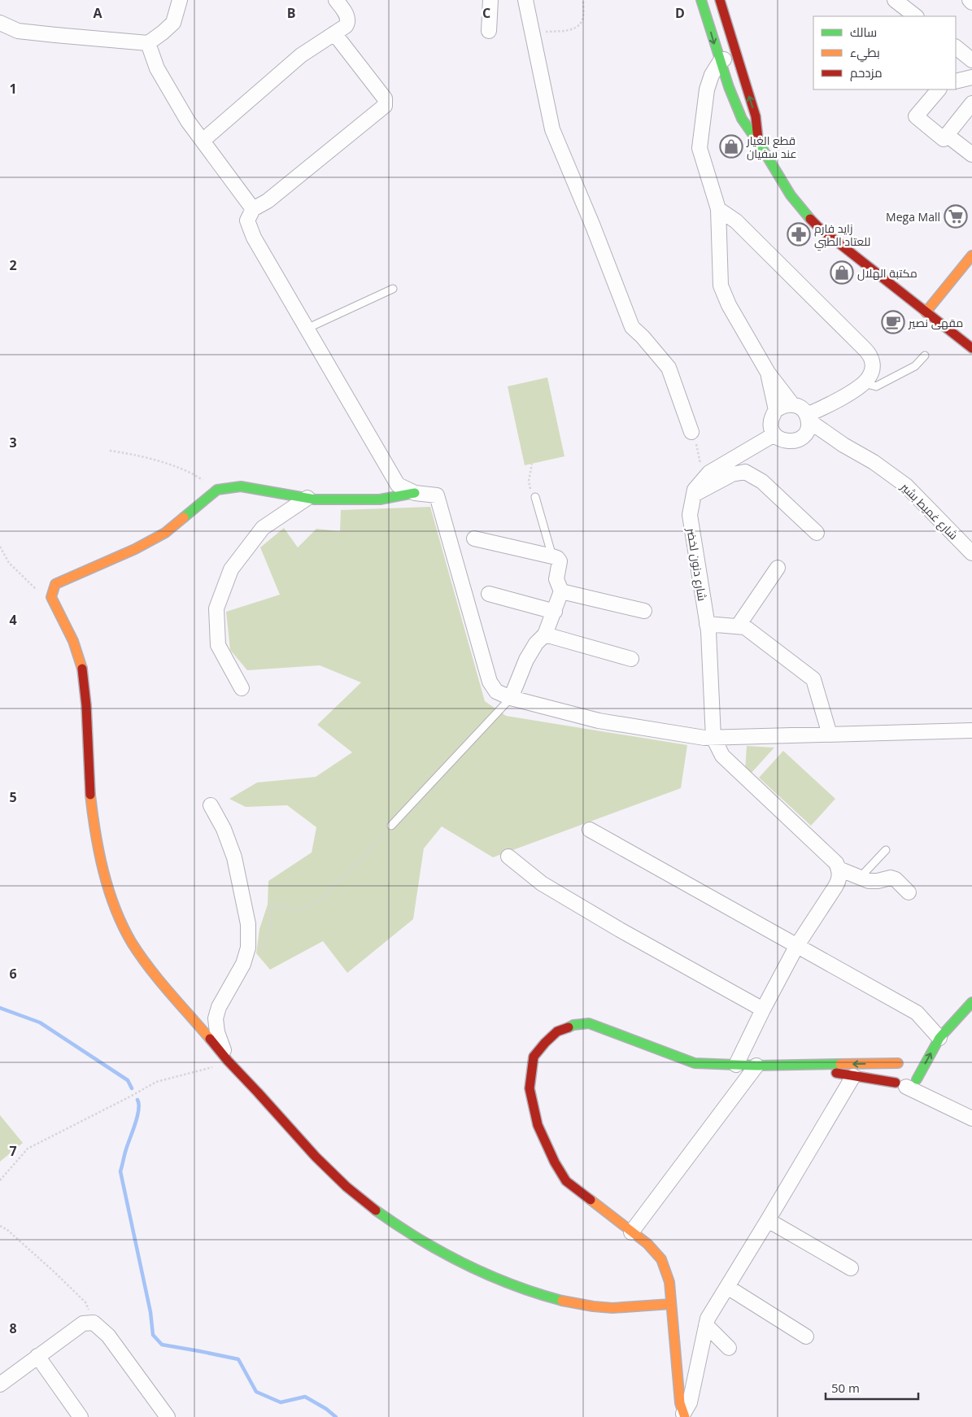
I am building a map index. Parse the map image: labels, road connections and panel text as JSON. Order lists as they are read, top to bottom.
{
  "streets": {
    "street": ["شارع غميط بشير", "شارع دنون لخضر"]
  },
  "places": {
    "shop": ["قطع الغيار عند سفيان", "مكتبة الهلال"],
    "supermarket": ["Mega Mall"],
    "pharmacy": ["زايد فارم للعتاد الطبي"],
    "cafe": ["مقهى نصير"]
  },
  "legend": ["سالك", "بطيء", "مزدحم"],
  "scale_bar": "50 m",
  "grid": {
    "columns": [
      "A",
      "B",
      "C",
      "D"
    ],
    "rows": [
      "1",
      "2",
      "3",
      "4",
      "5",
      "6",
      "7",
      "8"
    ]
  }
}
